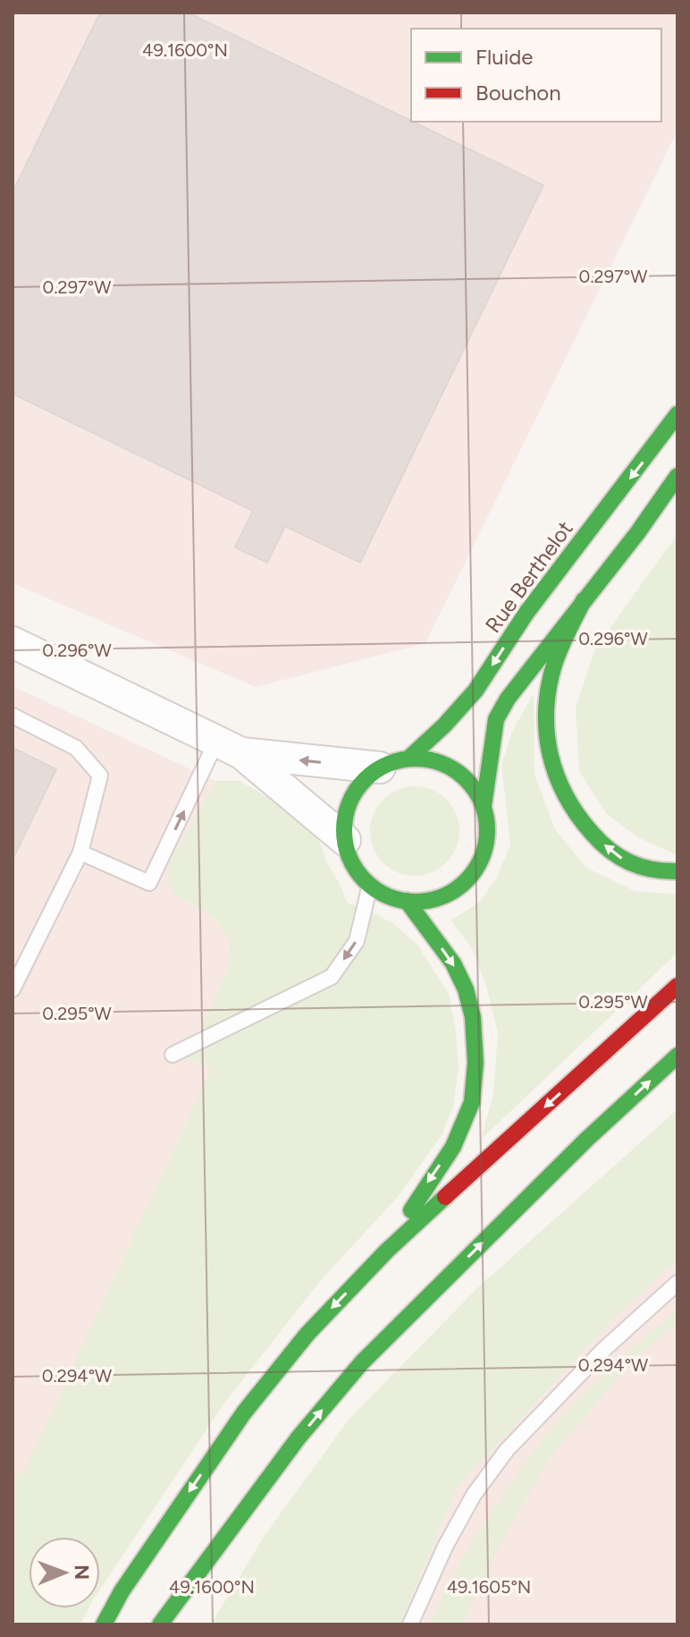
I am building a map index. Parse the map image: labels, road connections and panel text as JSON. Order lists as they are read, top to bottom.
{
  "streets": {
    "main road": ["Rue Berthelot"]
  },
  "legend": ["Fluide", "Bouchon"],
  "north": "right",
  "coordinates": [
    "49.1600°N",
    "0.297°W",
    "0.296°W",
    "0.295°W",
    "0.294°W",
    "49.1605°N"
  ]
}
